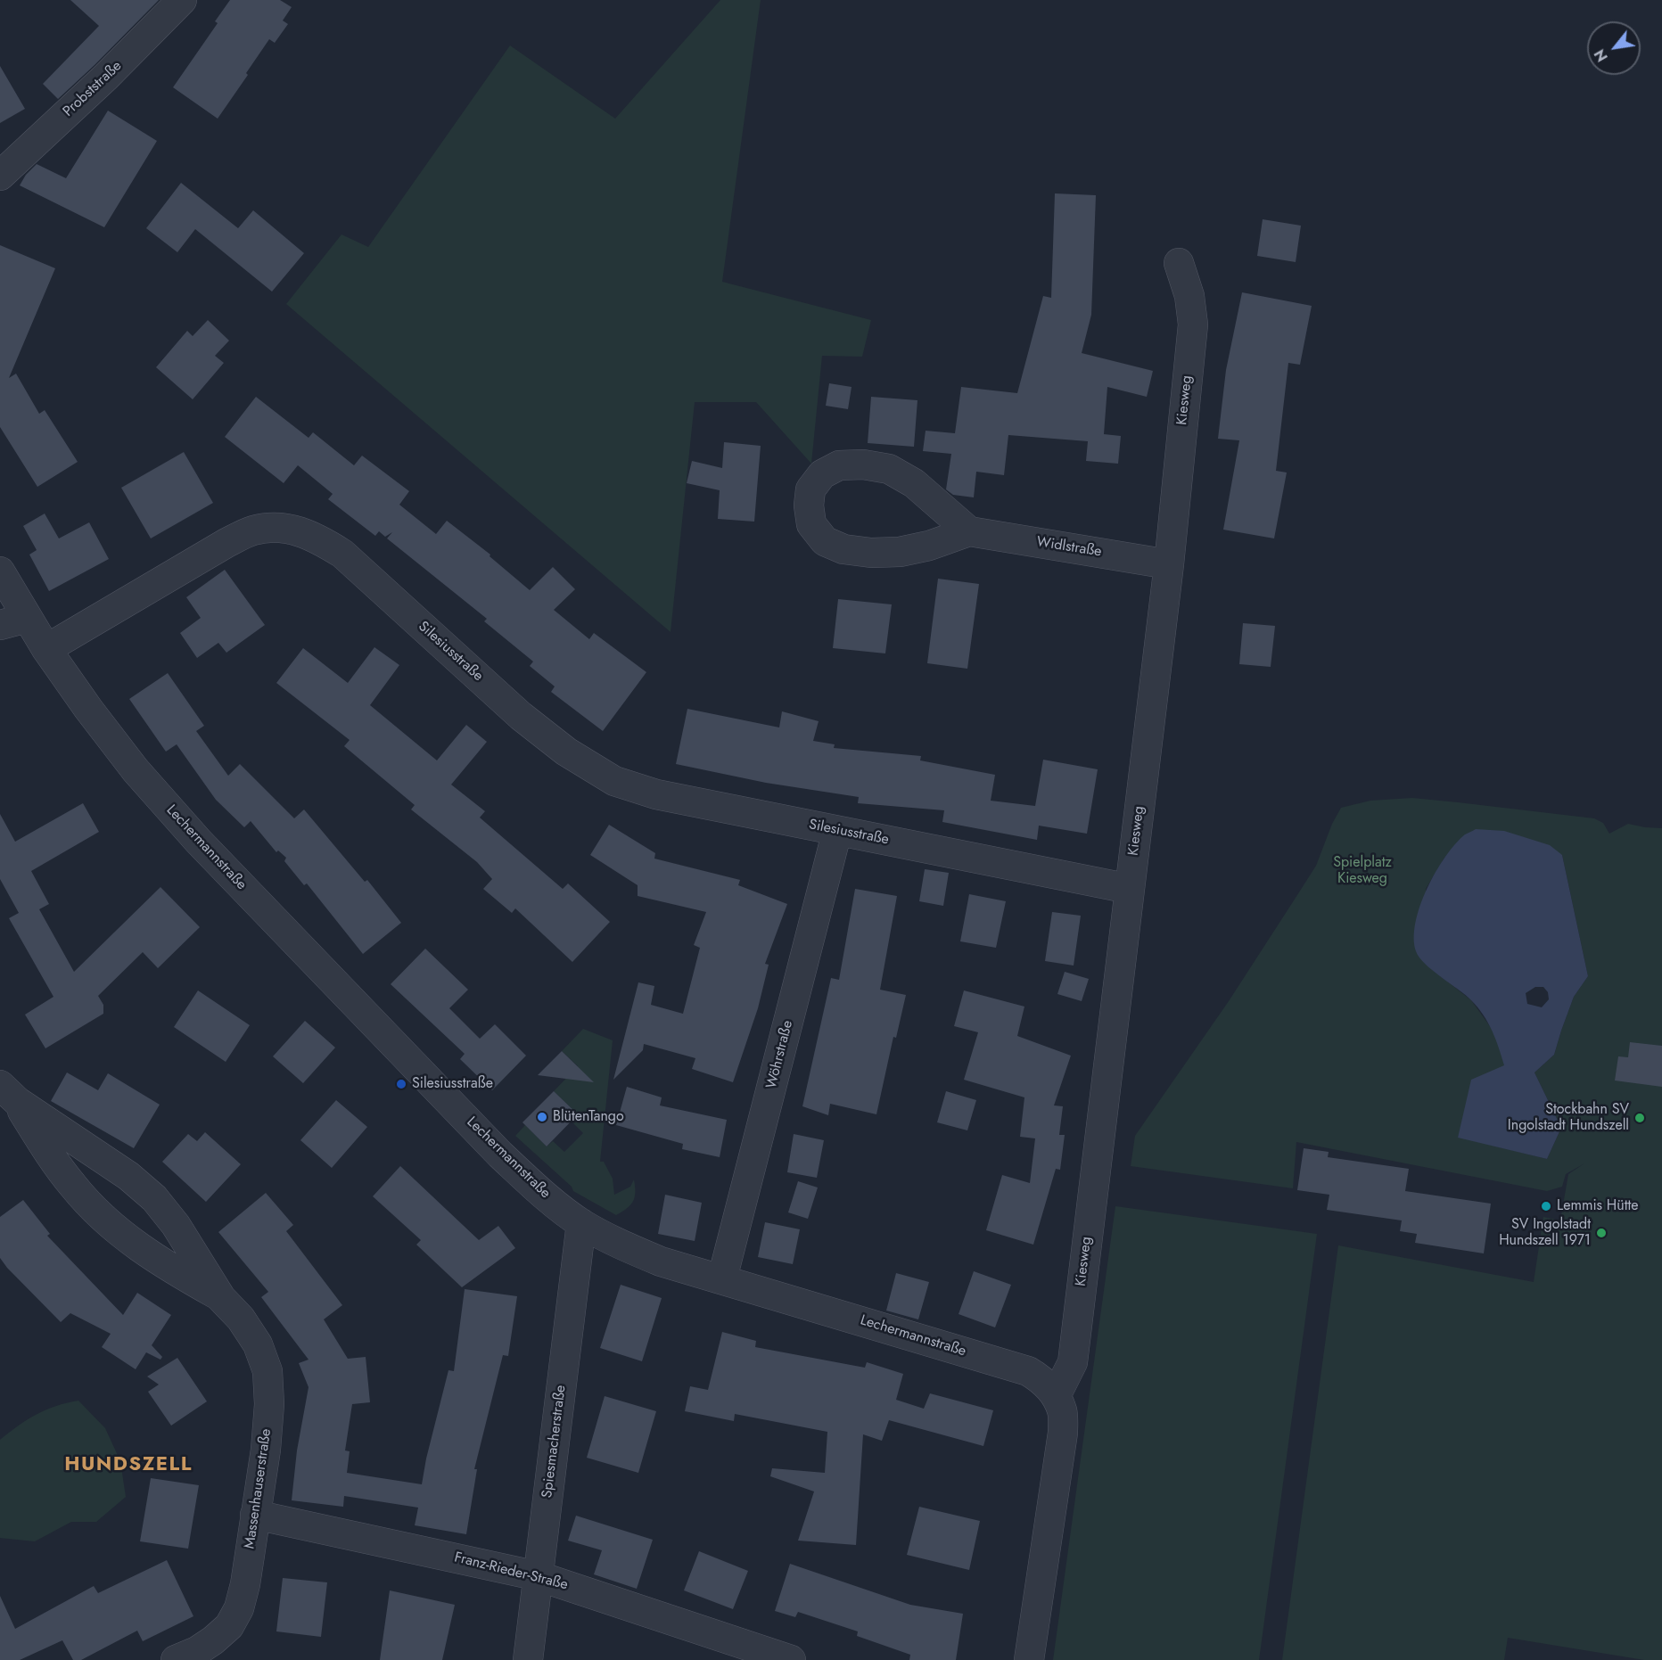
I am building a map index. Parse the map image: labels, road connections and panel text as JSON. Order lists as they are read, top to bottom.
{
  "streets": {
    "street": [
      "Probststraße",
      "Kiesweg",
      "Widlstraße",
      "Silesiusstraße",
      "Lechermannstraße",
      "Wöhrstraße",
      "Spiesmacherstraße",
      "Massenhauserstraße",
      "Franz-Rieder-Straße"
    ]
  },
  "crossings": [
    ["Kiesweg", "Widlstraße"],
    ["Kiesweg", "Silesiusstraße"],
    ["Kiesweg", "Lechermannstraße"],
    ["Silesiusstraße", "Lechermannstraße"],
    ["Silesiusstraße", "Wöhrstraße"],
    ["Lechermannstraße", "Wöhrstraße"],
    ["Lechermannstraße", "Spiesmacherstraße"],
    ["Spiesmacherstraße", "Franz-Rieder-Straße"],
    ["Massenhauserstraße", "Franz-Rieder-Straße"]
  ],
  "districts": ["HUNDSZELL"],
  "parks": ["Spielplatz Kiesweg"],
  "places": [
    "Silesiusstraße",
    "BlütenTango",
    "Stockbahn SV Ingolstadt Hundszell",
    "Lemmis Hütte",
    "SV Ingolstadt Hundszell 1971"
  ],
  "north": "bottom left"
}
